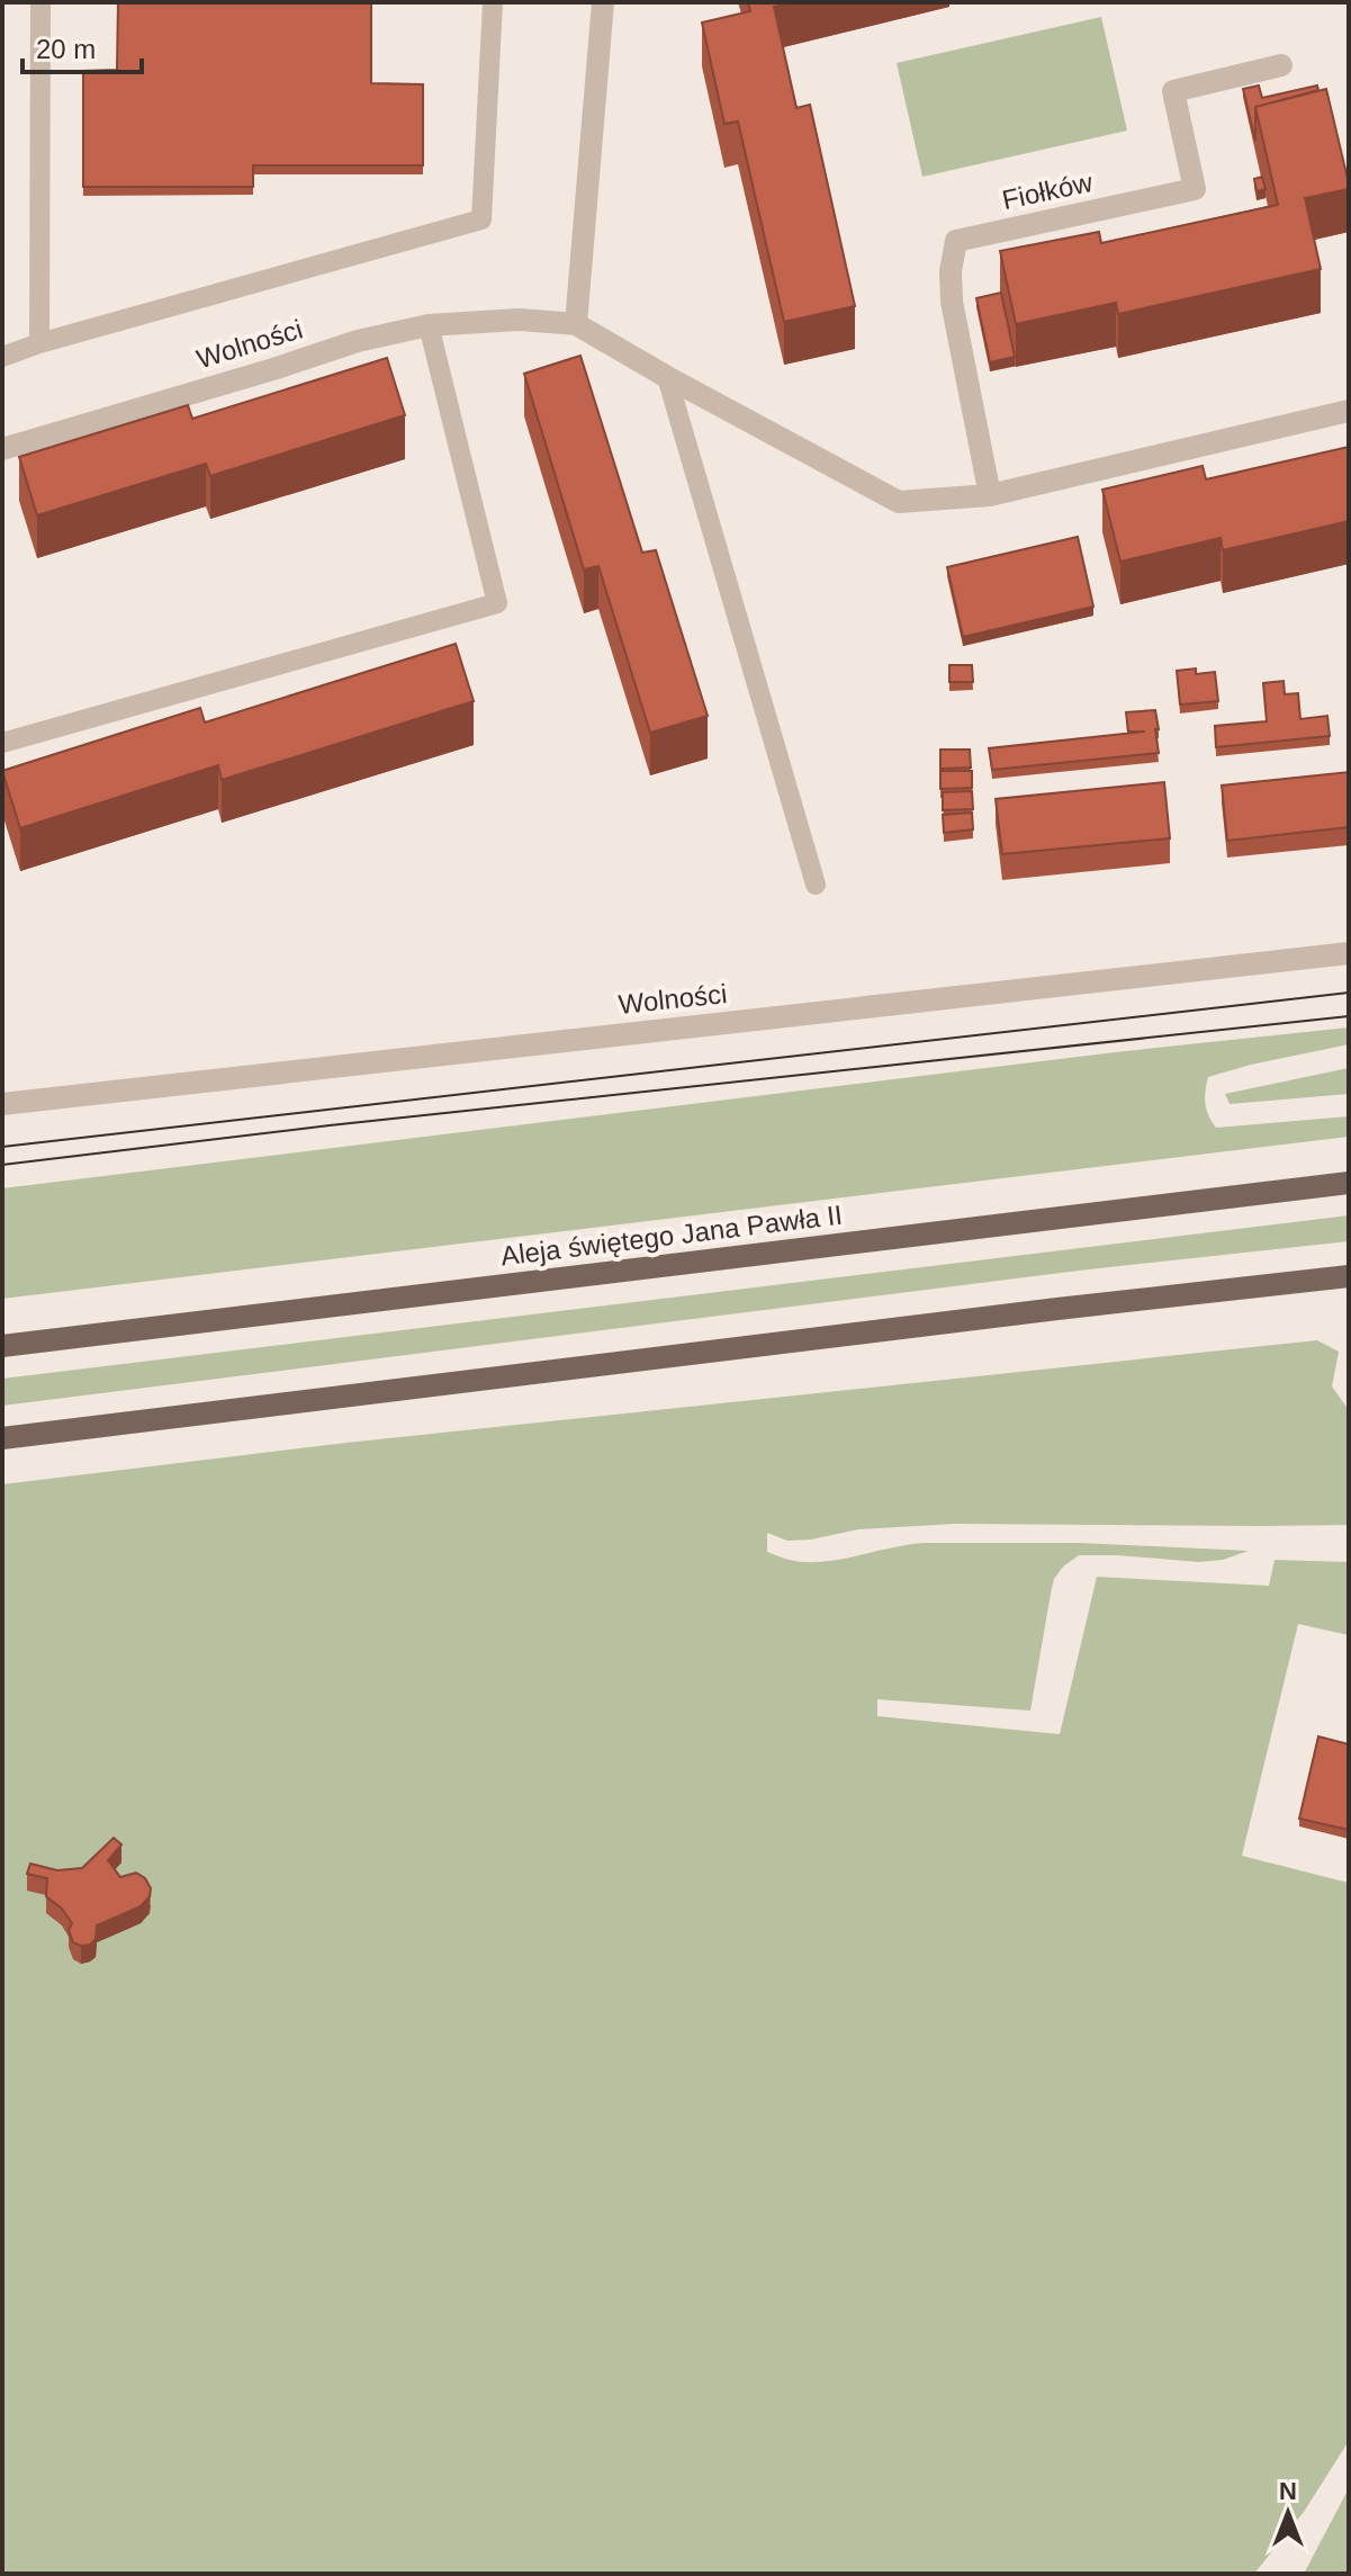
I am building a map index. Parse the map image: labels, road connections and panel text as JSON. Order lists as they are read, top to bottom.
{
  "streets": {
    "main road": ["Aleja świętego Jana Pawła II"],
    "street": ["Fiołków", "Wolności"]
  },
  "scale_bar": "20 m",
  "north": "top"
}
